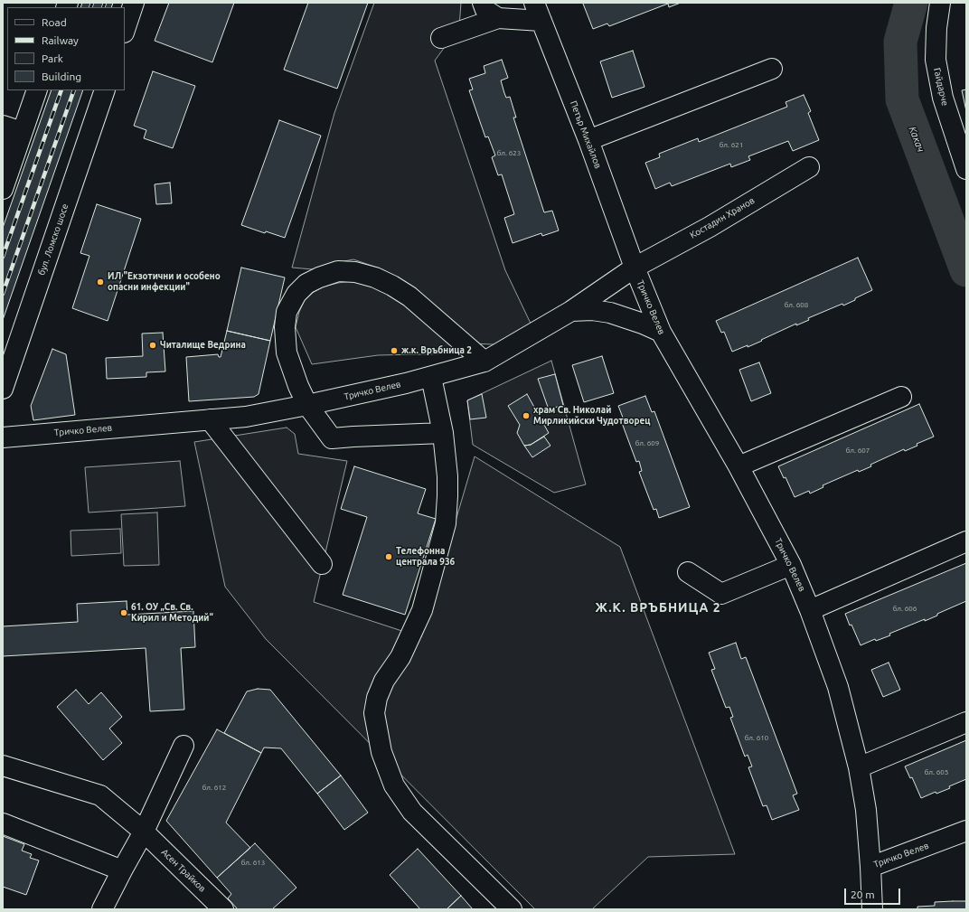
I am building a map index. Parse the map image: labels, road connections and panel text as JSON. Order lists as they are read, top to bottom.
{
  "streets": {
    "street": [
      "Гайдарче",
      "Петър Михайлов",
      "Костадин Хранов",
      "бул. Ломско шосе",
      "Тричко Велев",
      "Асен Трайков"
    ]
  },
  "crossings": [
    ["Петър Михайлов", "Костадин Хранов"],
    ["Петър Михайлов", "Тричко Велев"],
    ["Костадин Хранов", "Тричко Велев"]
  ],
  "districts": ["Ж.К. ВРЪБНИЦА 2"],
  "water": ["Какач"],
  "places": [
    "ИЛ \"Екзотични и особено опасни инфекции\"",
    "Читалище Ведрина",
    "ж.к. Връбница 2",
    "храм Св. Николай Мирликийски Чудотворец",
    "Телефонна централа 936",
    "61. ОУ „Св. Св. Кирил и Методий“"
  ],
  "house_numbers": [
    "бл. 621",
    "бл. 623",
    "бл. 608",
    "бл. 609",
    "бл. 607",
    "бл. 606",
    "бл. 610",
    "бл. 605",
    "бл. 612",
    "бл. 613"
  ],
  "legend": [
    "Road",
    "Railway",
    "Park",
    "Building"
  ],
  "scale_bar": "20 m"
}
